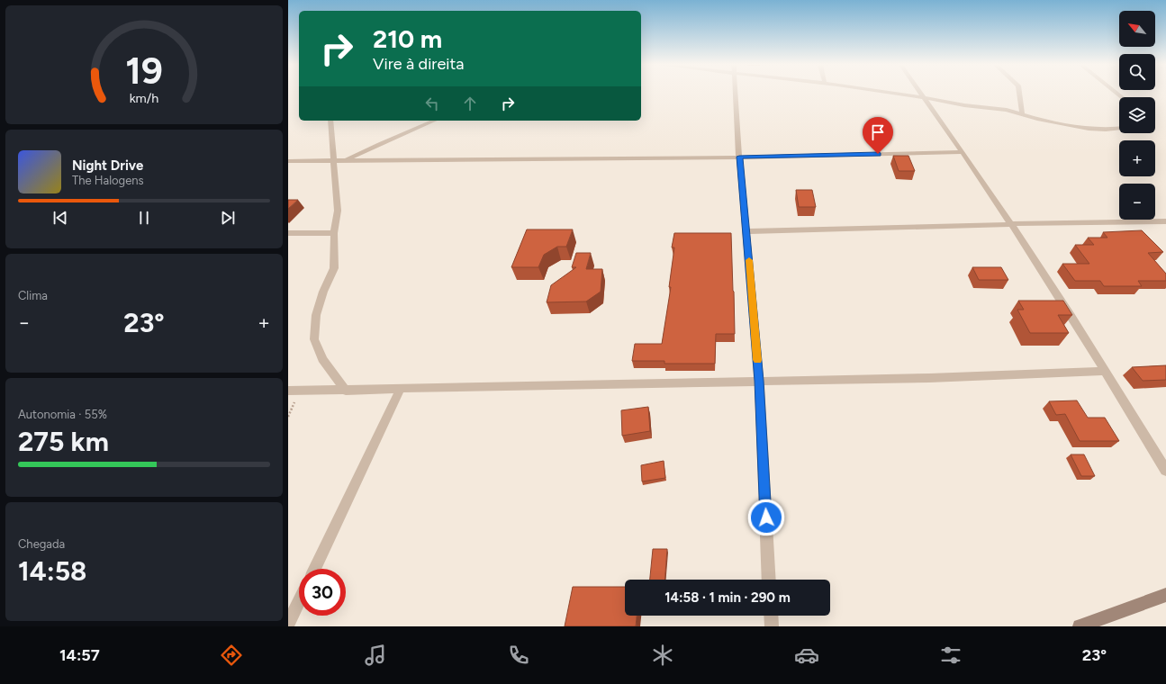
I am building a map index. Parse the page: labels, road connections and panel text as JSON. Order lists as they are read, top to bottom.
{
  "north": "top left",
  "page": {
    "map_buttons": ["+", "−"],
    "turn": ["210 m", "Vire à direita"],
    "song": ["Night Drive", "The Halogens"],
    "tile": [
      "Clima",
      ["Autonomia · 55%", "275 km"],
      ["Chegada", "14:58"]
    ],
    "heat": ["−", "23°", "+"],
    "limit": "30",
    "trip": "14:58 · 1 min · 290 m",
    "tabs": ["14:57", "23°"],
    "gauge": ["19", "km/h"]
  }
}
